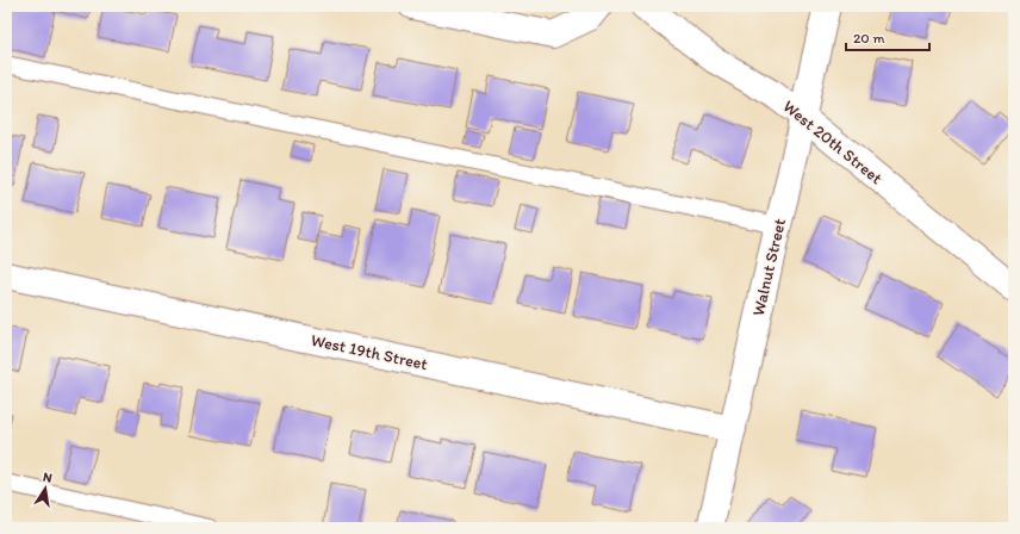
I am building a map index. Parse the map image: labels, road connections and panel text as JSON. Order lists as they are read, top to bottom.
{
  "streets": {
    "street": ["West 20th Street", "Walnut Street", "West 19th Street"]
  },
  "crossings": [
    ["West 20th Street", "Walnut Street"],
    ["Walnut Street", "West 19th Street"]
  ],
  "scale_bar": "20 m",
  "north": "top"
}
